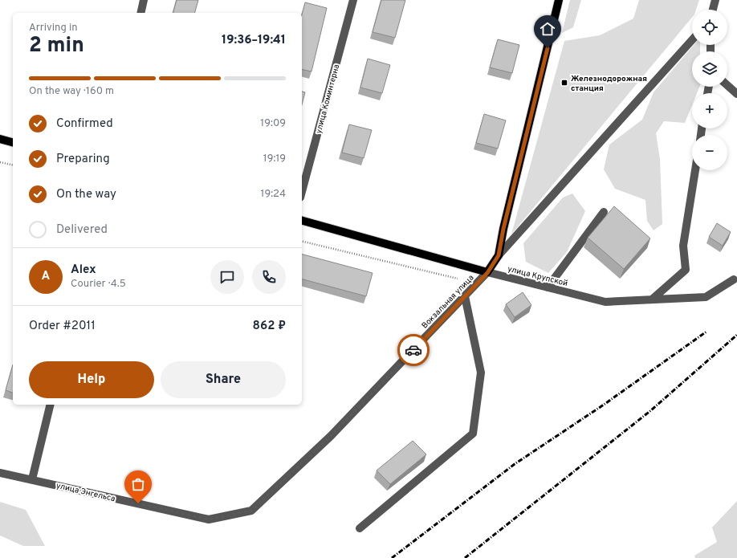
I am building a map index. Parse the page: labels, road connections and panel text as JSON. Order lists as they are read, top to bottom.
{
  "streets": {
    "main road": ["улица Крупской", "Вокзальная улица"],
    "street": ["улица Коминтерна", "улица Энгельса"]
  },
  "crossings": [
    ["улица Крупской", "Вокзальная улица"],
    ["Вокзальная улица", "улица Энгельса"]
  ],
  "places": {
    "transit": ["Железнодорожная станция"]
  },
  "page": {
    "map_buttons": ["+", "−"],
    "heading": ["2 min", "Arriving in", "19:36–19:41"],
    "panel": [
      "Alex",
      "Courier · 4.5",
      "Order #2011",
      "862 ₽"
    ],
    "bar": "On the way · 160 m",
    "list": [
      ["Confirmed", "19:09"],
      ["Preparing", "19:19"],
      ["On the way", "19:24"],
      "Delivered"
    ],
    "round": "A",
    "buttons": ["Help", "Share"]
  }
}
